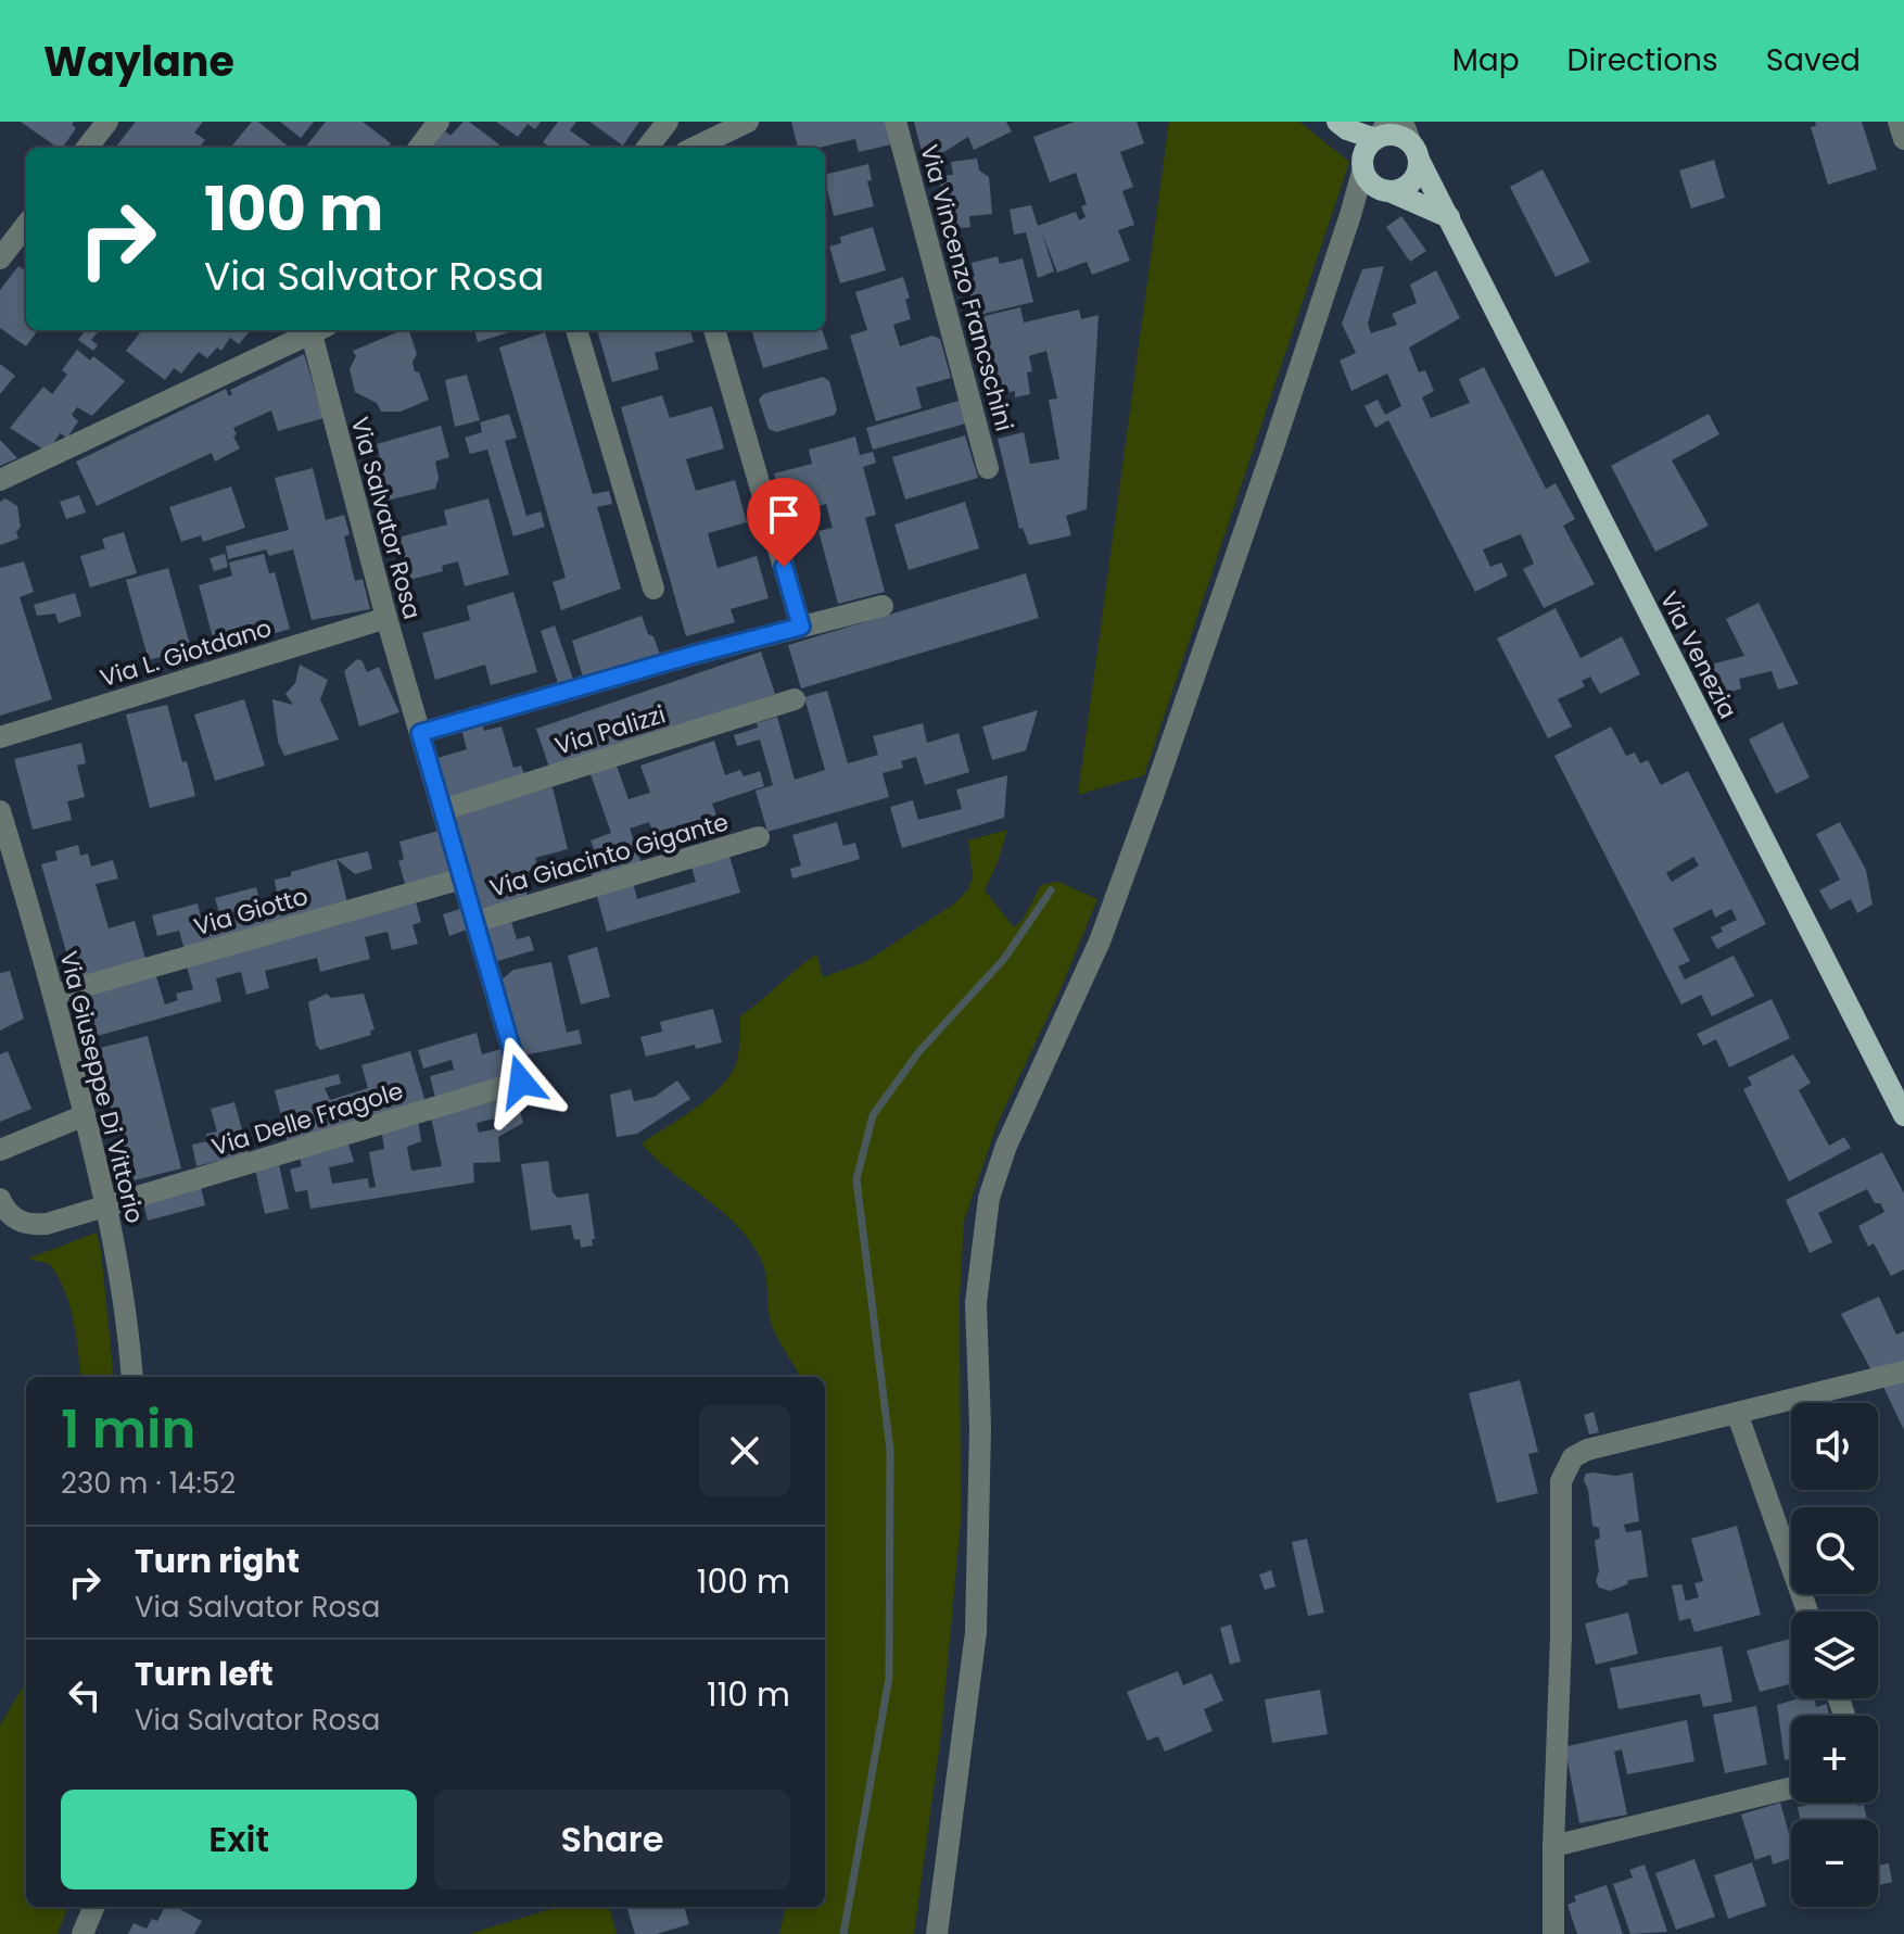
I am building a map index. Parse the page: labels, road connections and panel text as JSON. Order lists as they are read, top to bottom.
{
  "streets": {
    "main road": ["Via Venezia"],
    "street": [
      "Via Vincenzo Francschini",
      "Via Salvator Rosa",
      "Via L. Giotdano",
      "Via Palizzi",
      "Via Giacinto Gigante",
      "Via Giotto",
      "Via Giuseppe Di Vittorio",
      "Via Delle Fragole"
    ]
  },
  "crossings": [
    ["Via Salvator Rosa", "Via L. Giotdano"],
    ["Via Salvator Rosa", "Via Palizzi"],
    ["Via Salvator Rosa", "Via Giacinto Gigante"],
    ["Via Salvator Rosa", "Via Giotto"],
    ["Via Salvator Rosa", "Via Delle Fragole"],
    ["Via Giotto", "Via Giuseppe Di Vittorio"],
    ["Via Giuseppe Di Vittorio", "Via Delle Fragole"]
  ],
  "page": {
    "header": "Waylane",
    "nav": ["Map", "Directions", "Saved"],
    "turn": ["100 m", "Via Salvator Rosa"],
    "heading": ["1 min", "230 m · 14:52"],
    "map_buttons": ["+", "−"],
    "list": [
      {
        "name": "Turn right",
        "note": "Via Salvator Rosa",
        "value": "100 m"
      },
      {
        "name": "Turn left",
        "note": "Via Salvator Rosa",
        "value": "110 m"
      }
    ],
    "buttons": ["Exit", "Share"]
  }
}
